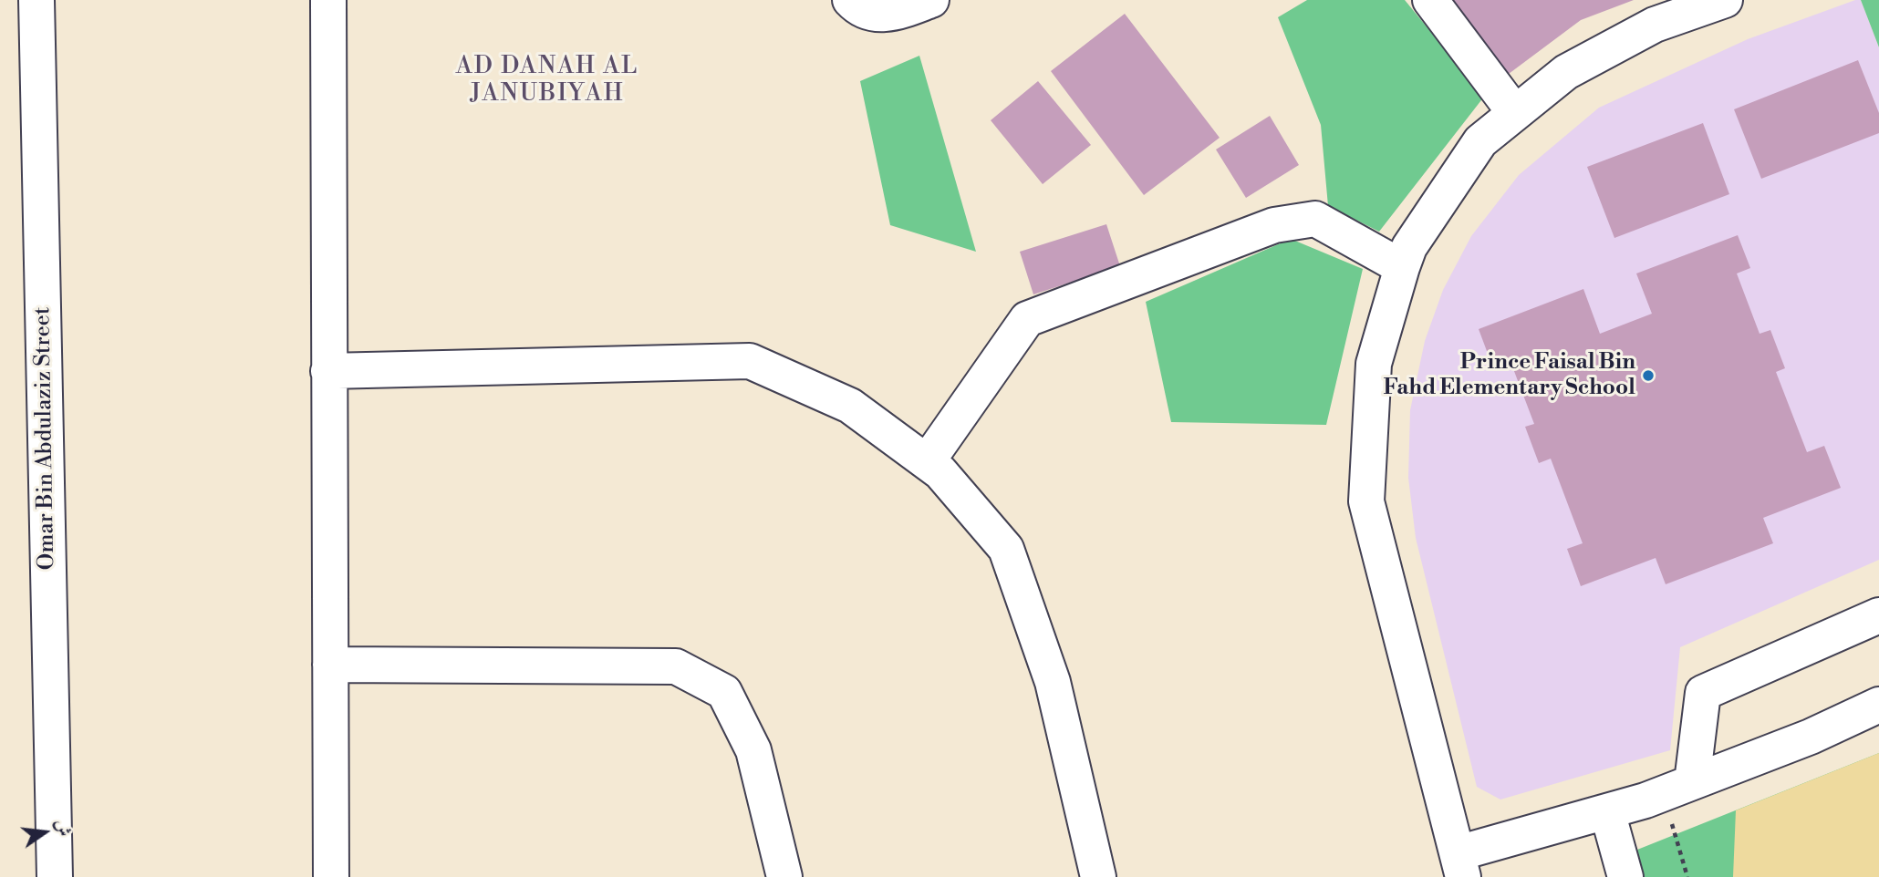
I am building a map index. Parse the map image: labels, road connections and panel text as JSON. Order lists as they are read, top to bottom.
{
  "streets": {
    "street": ["Omar Bin Abdulaziz Street"]
  },
  "districts": ["AD DANAH AL JANUBIYAH"],
  "places": ["Prince Faisal Bin Fahd Elementary School"],
  "north": "right"
}
